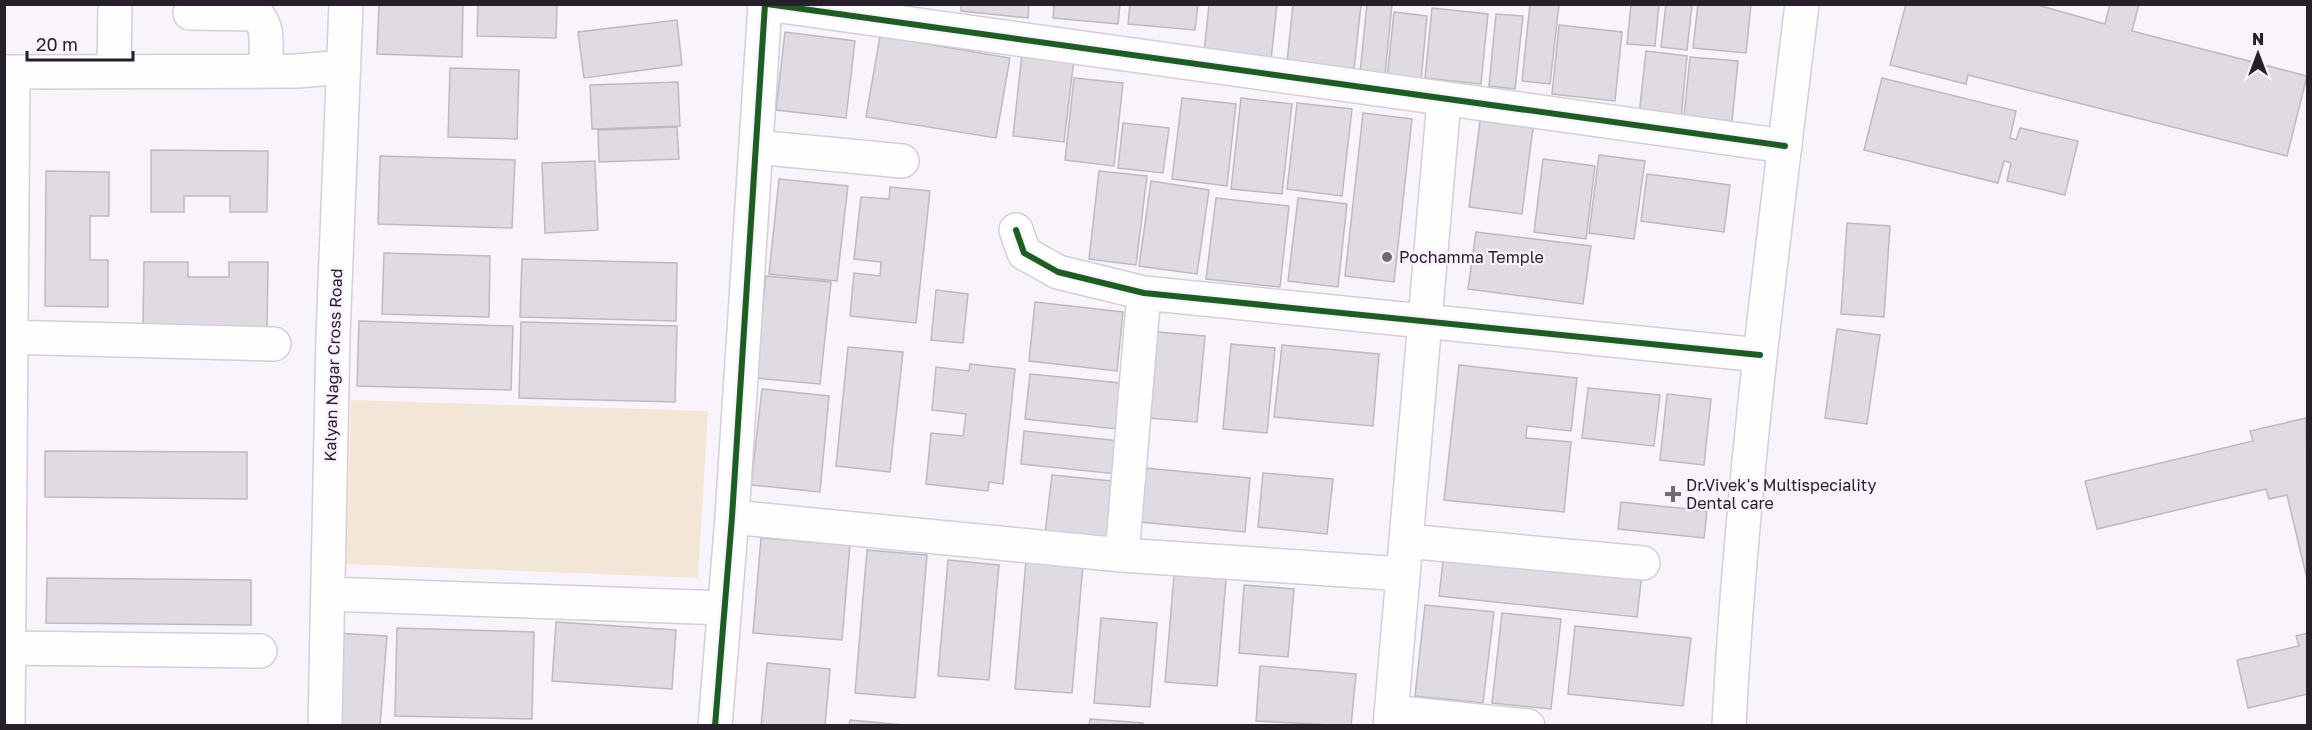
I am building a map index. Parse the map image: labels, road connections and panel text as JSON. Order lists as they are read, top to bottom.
{
  "streets": {
    "street": ["Kalyan Nagar Cross Road"]
  },
  "places": {
    "other": ["Pochamma Temple"],
    "health": ["Dr.Vivek's Multispeciality Dental care"]
  },
  "scale_bar": "20 m",
  "north": "top"
}
